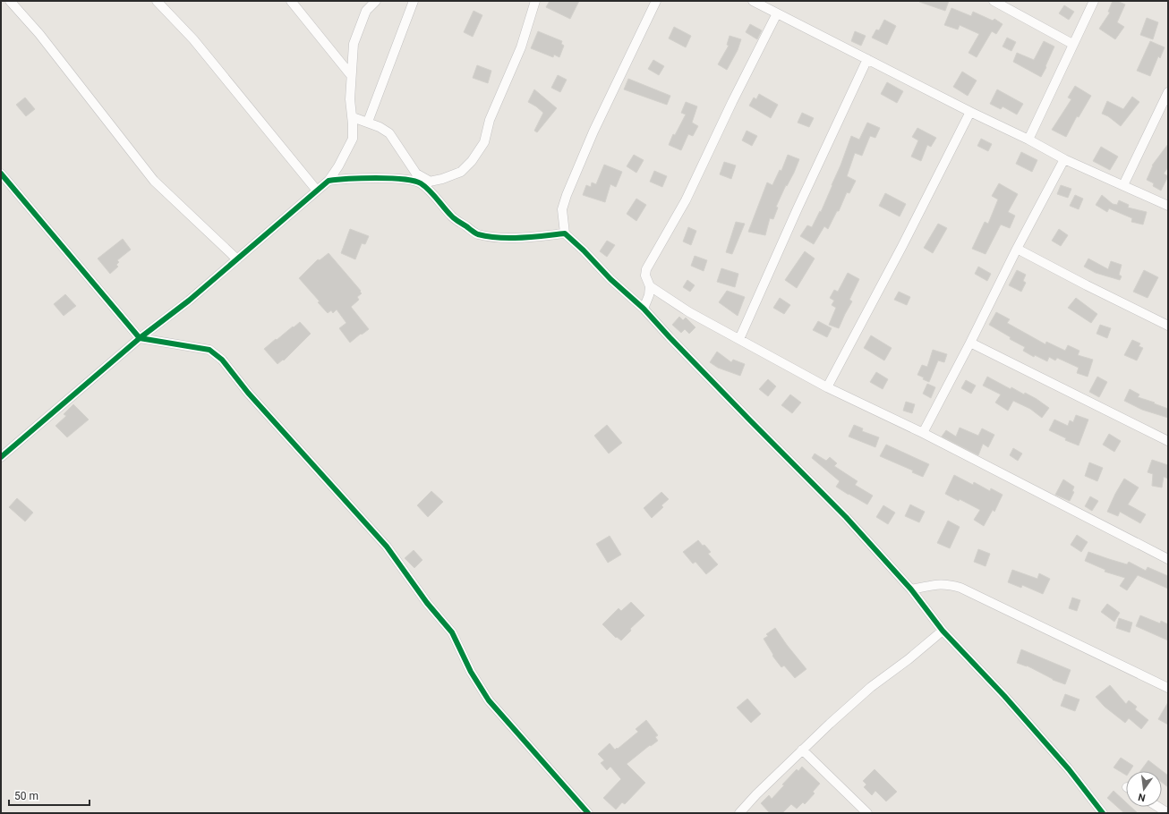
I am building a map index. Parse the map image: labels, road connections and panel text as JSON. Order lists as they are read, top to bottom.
{
  "scale_bar": "50 m",
  "north": "bottom"
}
